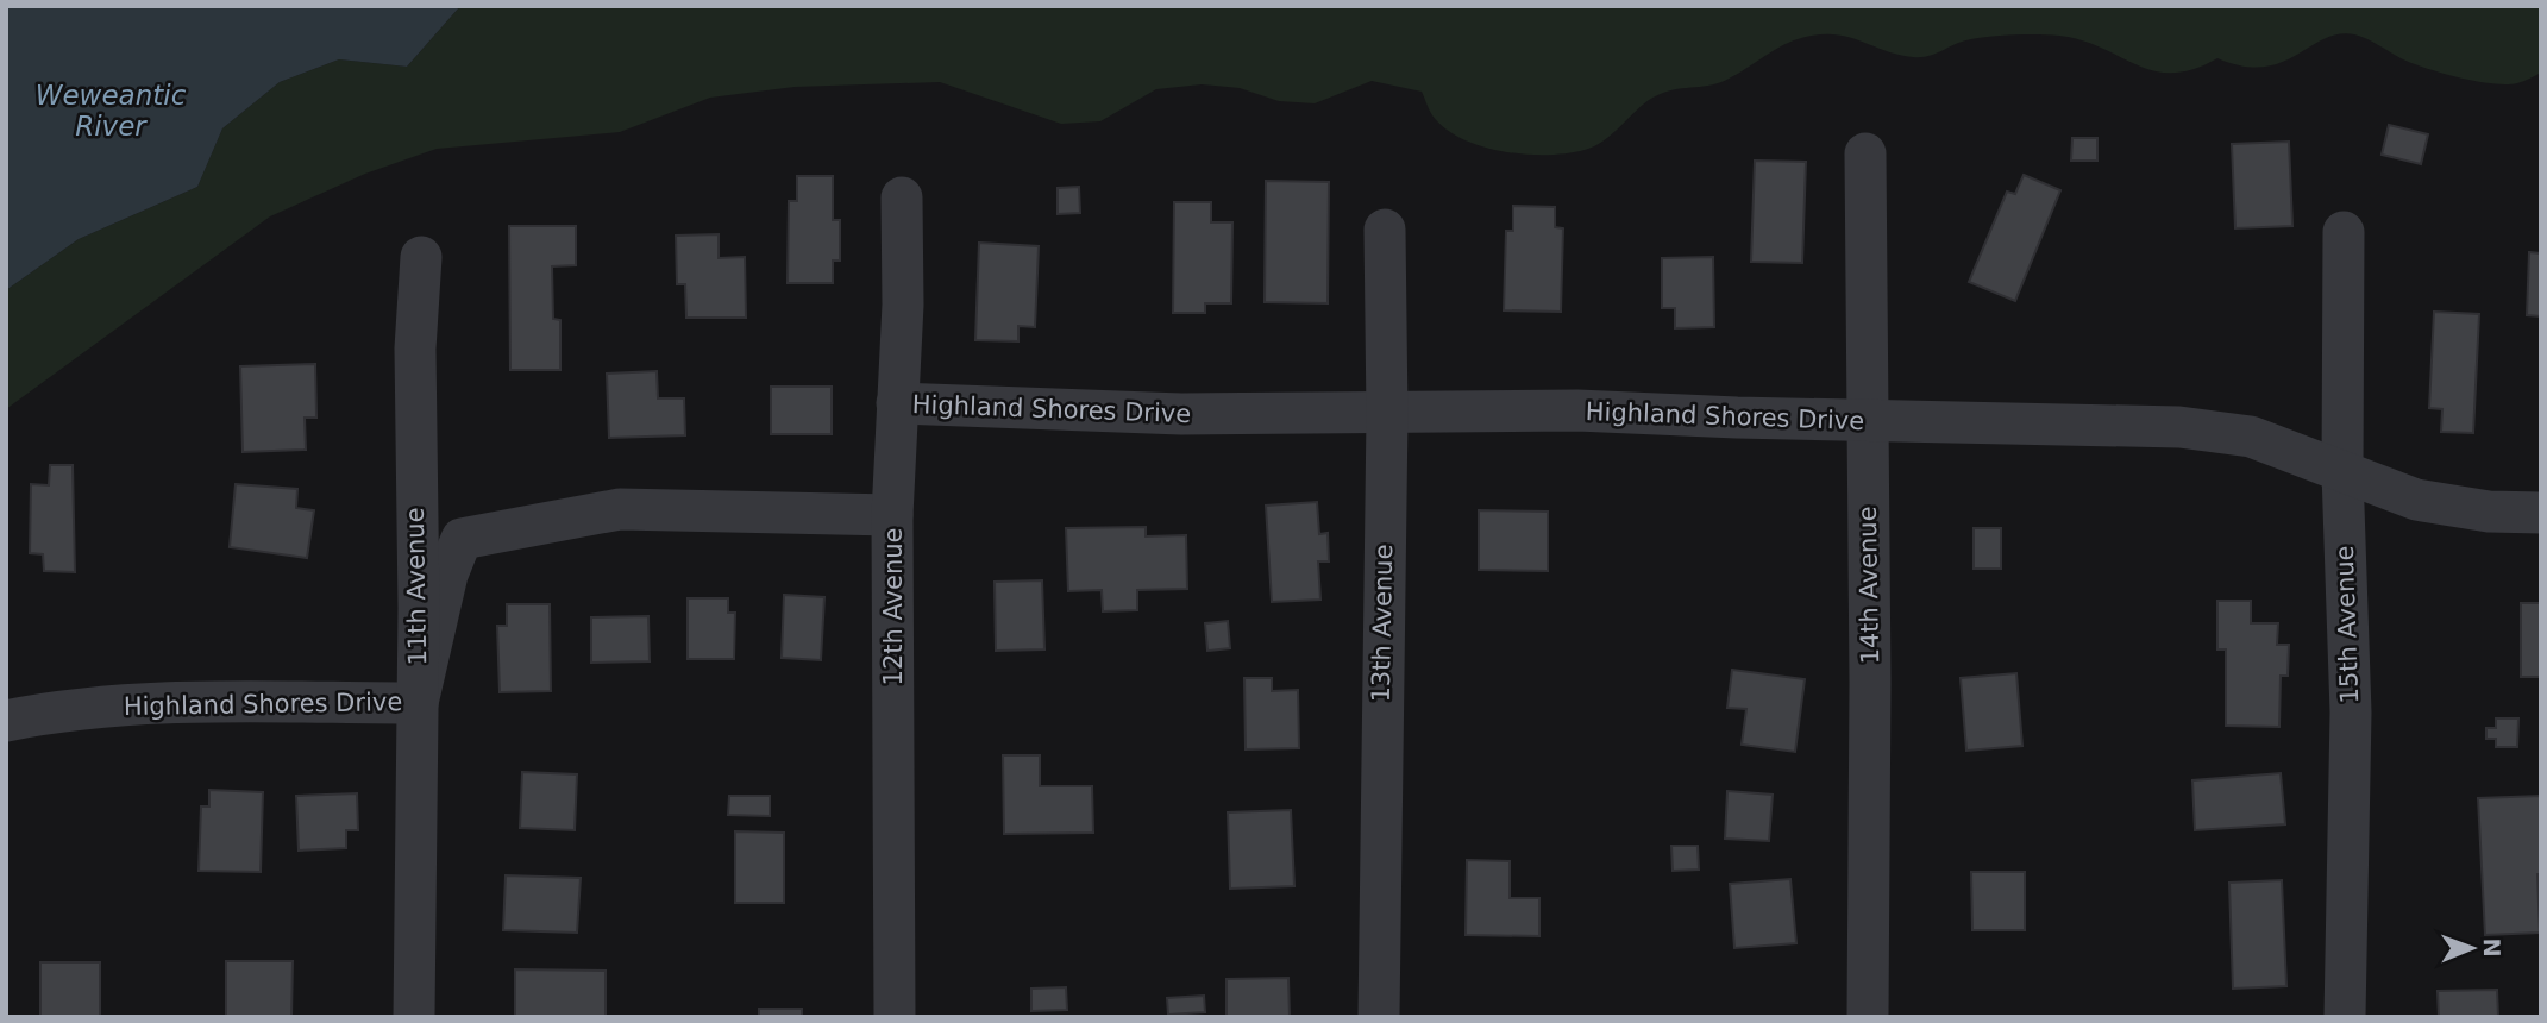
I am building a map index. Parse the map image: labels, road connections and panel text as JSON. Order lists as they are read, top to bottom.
{
  "streets": {
    "street": [
      "Highland Shores Drive",
      "14th Avenue",
      "11th Avenue",
      "12th Avenue",
      "13th Avenue",
      "15th Avenue"
    ]
  },
  "crossings": [
    ["Highland Shores Drive", "14th Avenue"],
    ["Highland Shores Drive", "11th Avenue"],
    ["Highland Shores Drive", "12th Avenue"],
    ["Highland Shores Drive", "13th Avenue"],
    ["Highland Shores Drive", "15th Avenue"]
  ],
  "water": ["Weweantic River"],
  "north": "right"
}
